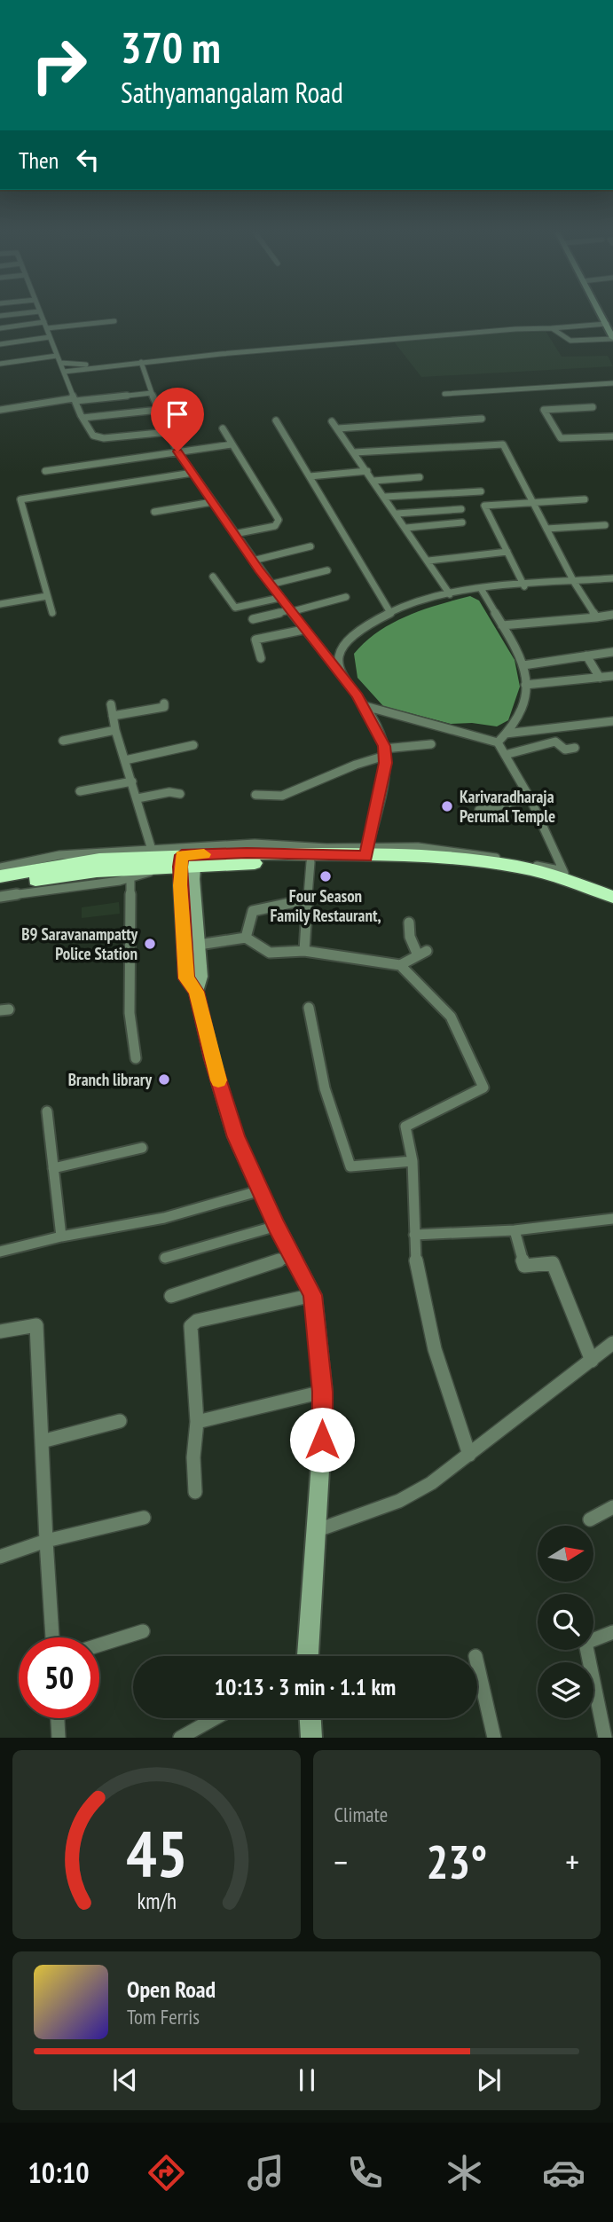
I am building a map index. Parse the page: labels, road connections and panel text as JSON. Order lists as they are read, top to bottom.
{
  "places": [
    "Karivaradharaja Perumal Temple",
    "Four Season Family Restaurant,",
    "B9 Saravanampatty Police Station",
    "Branch library"
  ],
  "north": "right",
  "page": {
    "turn": ["370 m", "Sathyamangalam Road"],
    "then": "Then",
    "limit": "50",
    "trip": "10:13 · 3 min · 1.1 km",
    "tile": "Climate",
    "heat": ["−", "23°", "+"],
    "song": ["Open Road", "Tom Ferris"],
    "tabs": "10:10",
    "gauge": ["45", "km/h"]
  }
}
